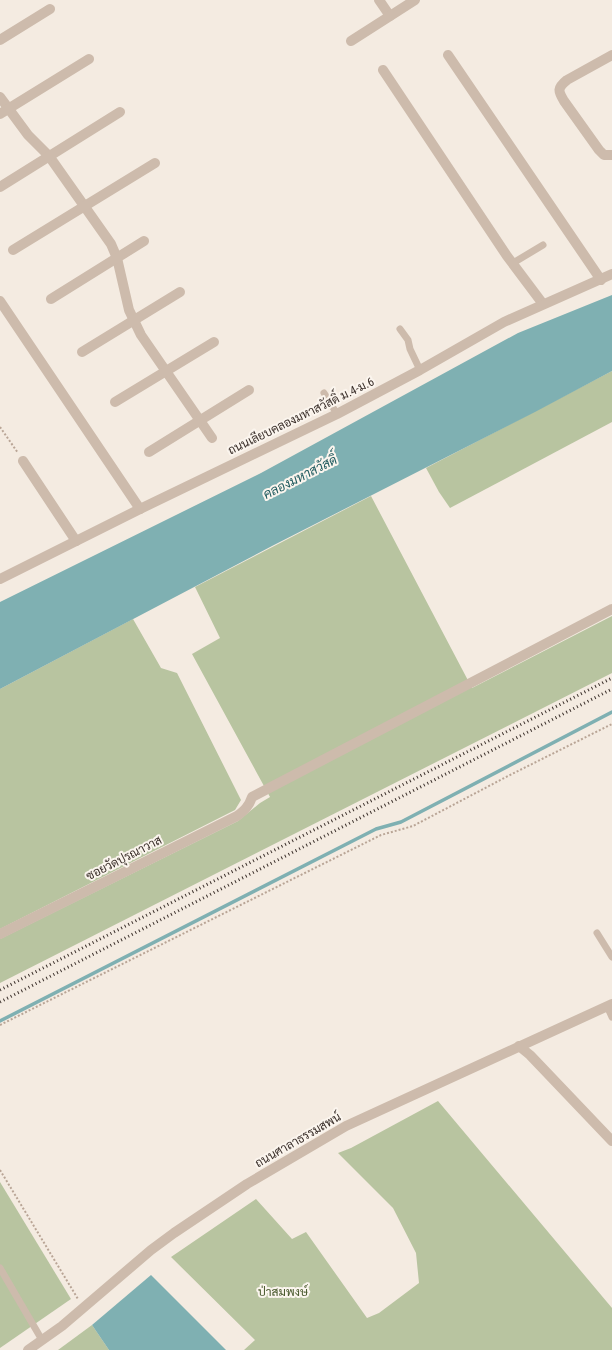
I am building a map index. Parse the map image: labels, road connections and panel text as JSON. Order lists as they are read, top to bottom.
{
  "streets": {
    "street": ["ถนนเลียบคลองมหาสวัสดิ์ ม.4-ม.6", "ซอยวัดปุรณาวาส", "ถนนศาลาธรรมสพน์"]
  },
  "water": ["คลองมหาสวัสดิ์"],
  "parks": ["ป่าสมพงษ์"]
}
